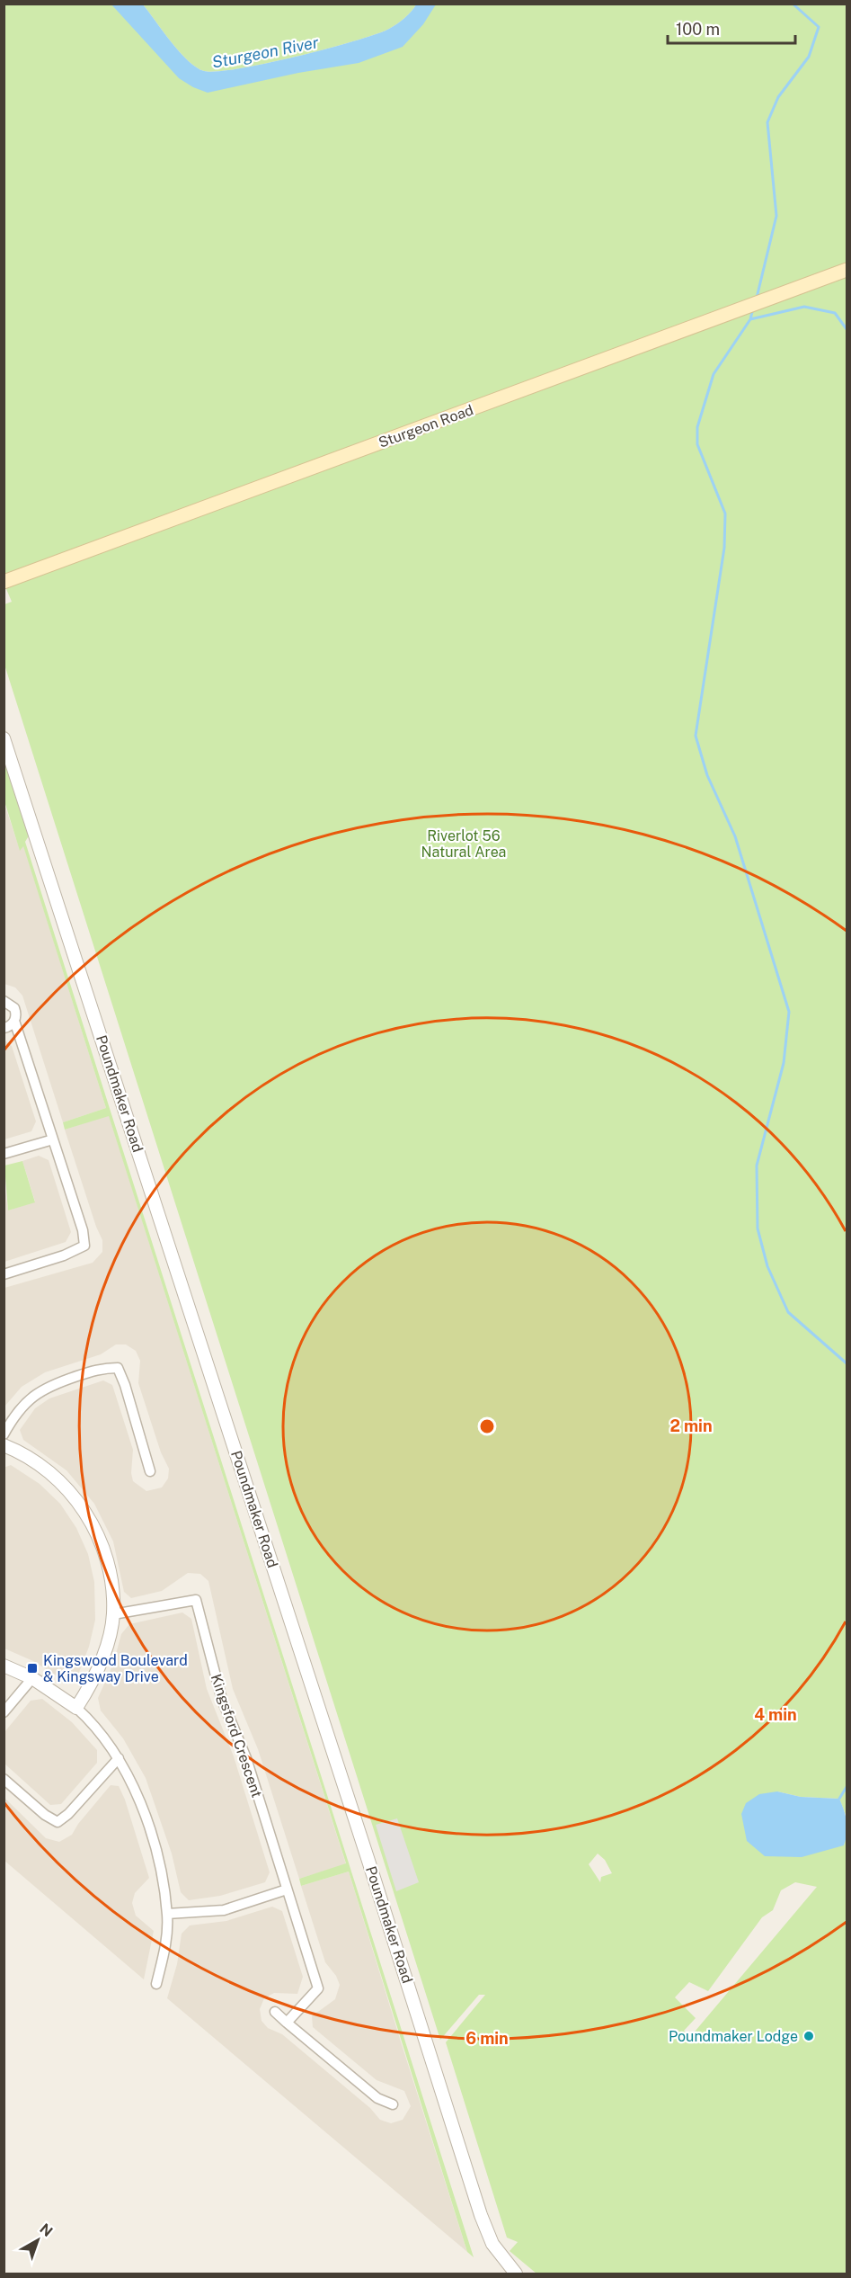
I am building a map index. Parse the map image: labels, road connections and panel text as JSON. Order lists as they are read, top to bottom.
{
  "streets": {
    "main road": ["Sturgeon Road"],
    "street": ["Poundmaker Road", "Kingsford Crescent"]
  },
  "water": ["Sturgeon River"],
  "parks": ["Riverlot 56 Natural Area"],
  "places": {
    "transit": ["Kingswood Boulevard & Kingsway Drive"],
    "other": ["Poundmaker Lodge"]
  },
  "scale_bar": "100 m",
  "north": "top right",
  "rings": ["2 min", "4 min", "6 min"]
}
